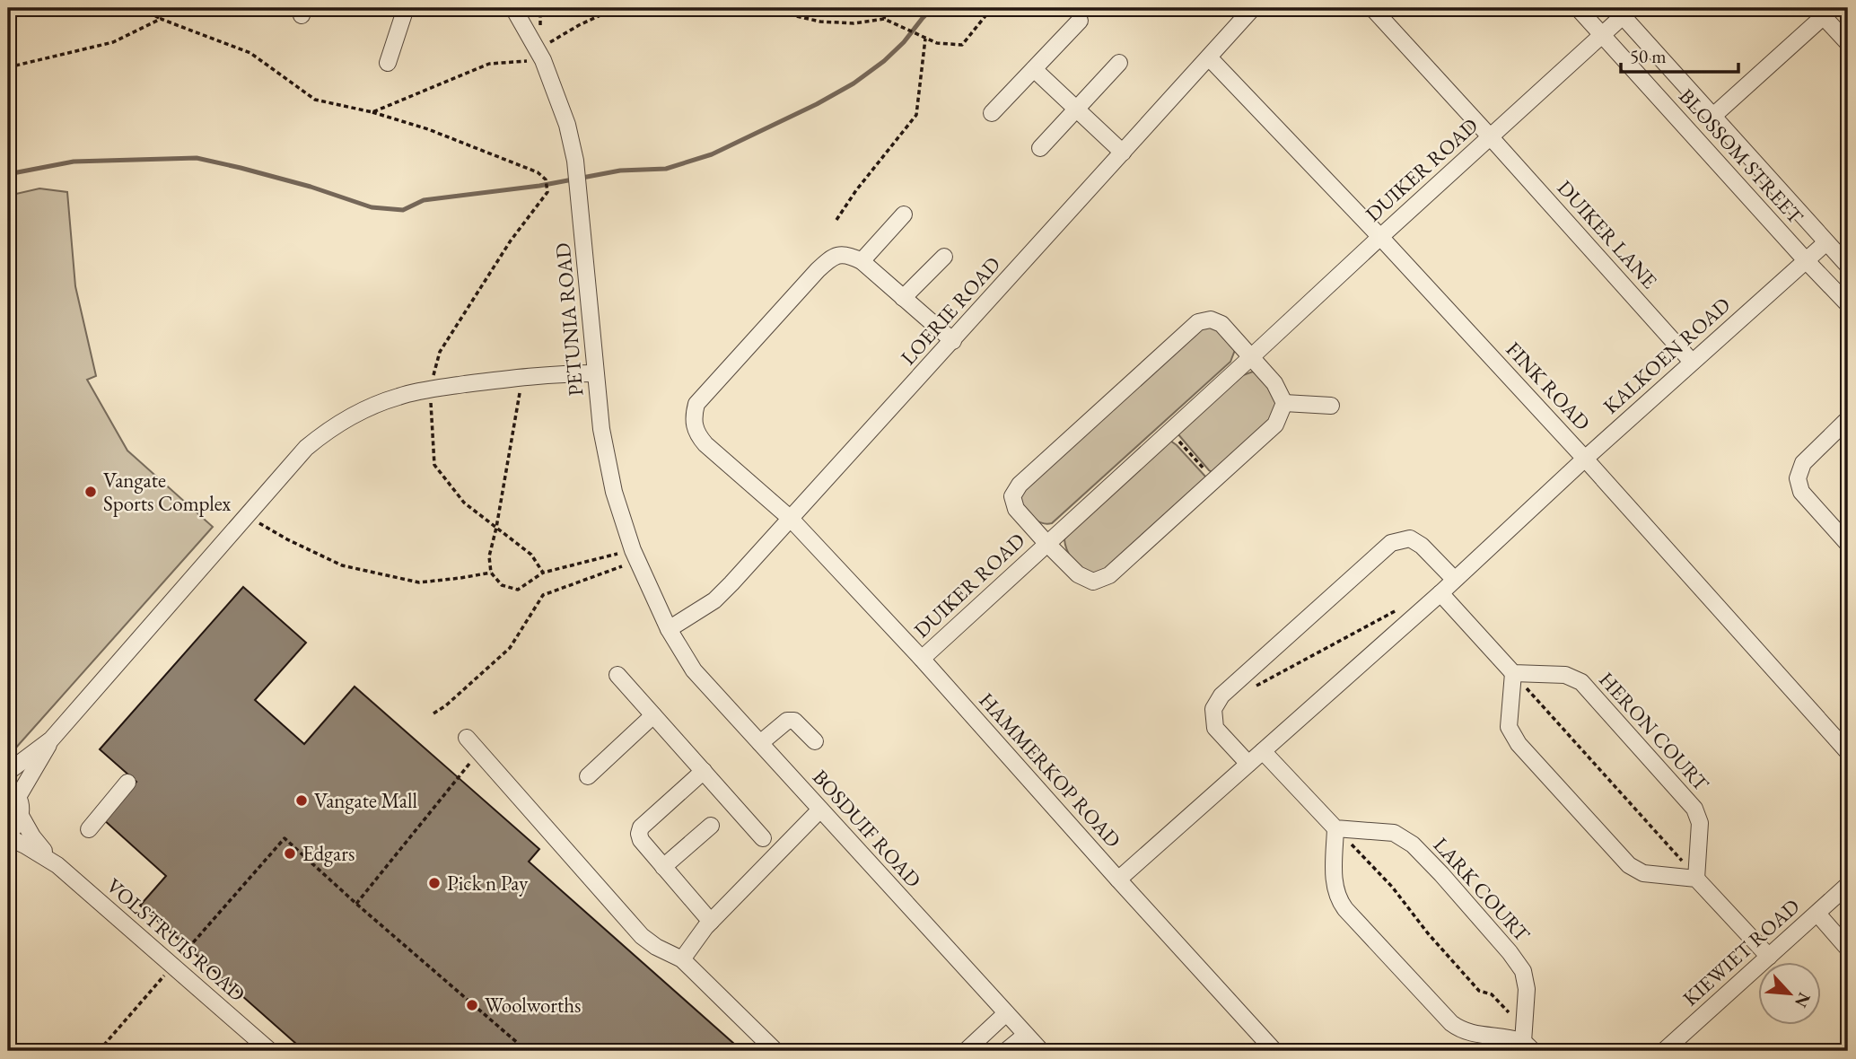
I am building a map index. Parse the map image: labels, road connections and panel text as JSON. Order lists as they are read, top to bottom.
{
  "streets": {
    "street": [
      "BLOSSOM STREET",
      "DUIKER ROAD",
      "DUIKER LANE",
      "LOERIE ROAD",
      "PETUNIA ROAD",
      "KALKOEN ROAD",
      "FINK ROAD",
      "HERON COURT",
      "HAMMERKOP ROAD",
      "BOSDUIF ROAD",
      "LARK COURT",
      "VOLSTRUIS ROAD",
      "KIEWIET ROAD"
    ]
  },
  "crossings": [
    ["BLOSSOM STREET", "DUIKER ROAD"],
    ["BLOSSOM STREET", "KALKOEN ROAD"],
    ["DUIKER ROAD", "DUIKER LANE"],
    ["DUIKER ROAD", "FINK ROAD"],
    ["DUIKER ROAD", "HAMMERKOP ROAD"],
    ["DUIKER LANE", "KALKOEN ROAD"],
    ["LOERIE ROAD", "PETUNIA ROAD"],
    ["LOERIE ROAD", "FINK ROAD"],
    ["LOERIE ROAD", "HAMMERKOP ROAD"],
    ["LOERIE ROAD", "BOSDUIF ROAD"],
    ["PETUNIA ROAD", "BOSDUIF ROAD"],
    ["KALKOEN ROAD", "FINK ROAD"],
    ["KALKOEN ROAD", "HAMMERKOP ROAD"]
  ],
  "places": [
    "Vangate Sports Complex",
    "Vangate Mall",
    "Edgars",
    "Pick n Pay",
    "Woolworths"
  ],
  "scale_bar": "50 m",
  "north": "bottom right"
}
